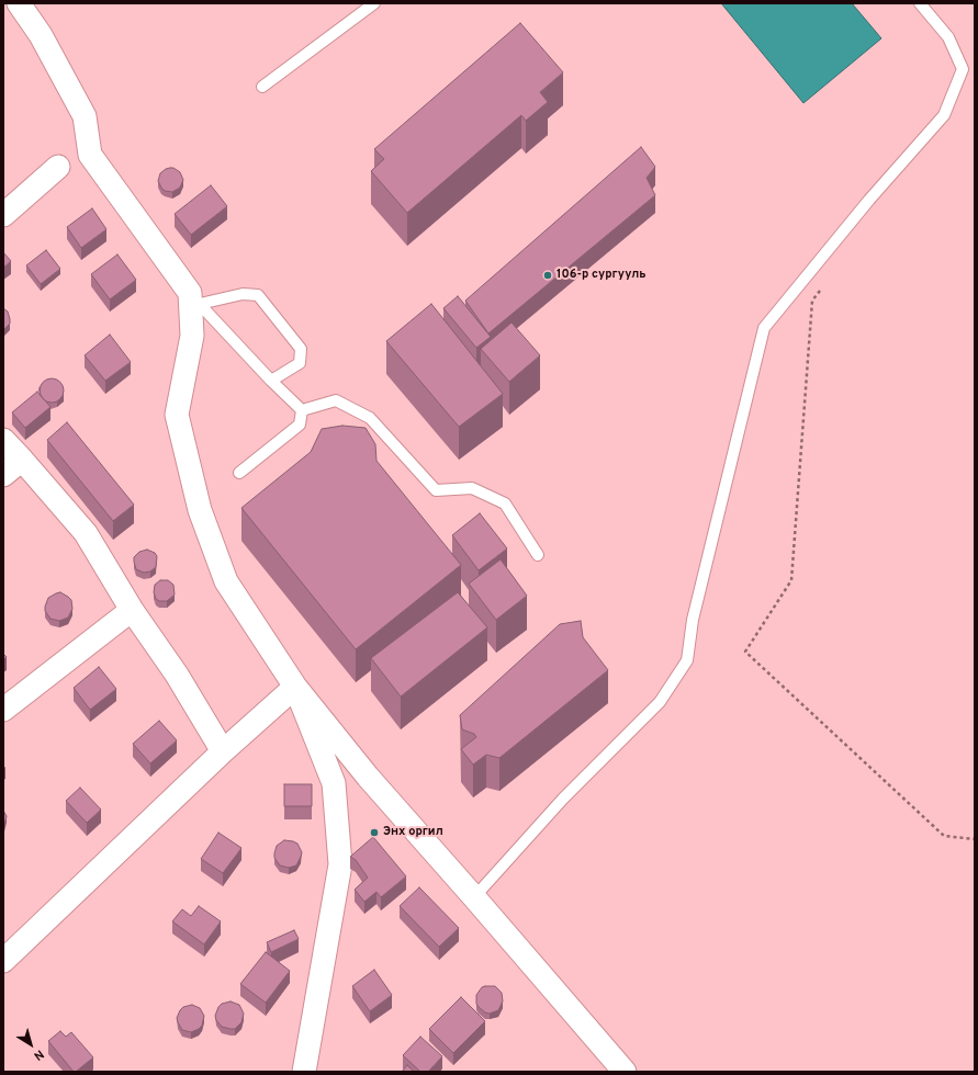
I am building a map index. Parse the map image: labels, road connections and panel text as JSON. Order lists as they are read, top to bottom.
{
  "places": ["106-р сургууль", "Энх оргил"],
  "north": "bottom right"
}
